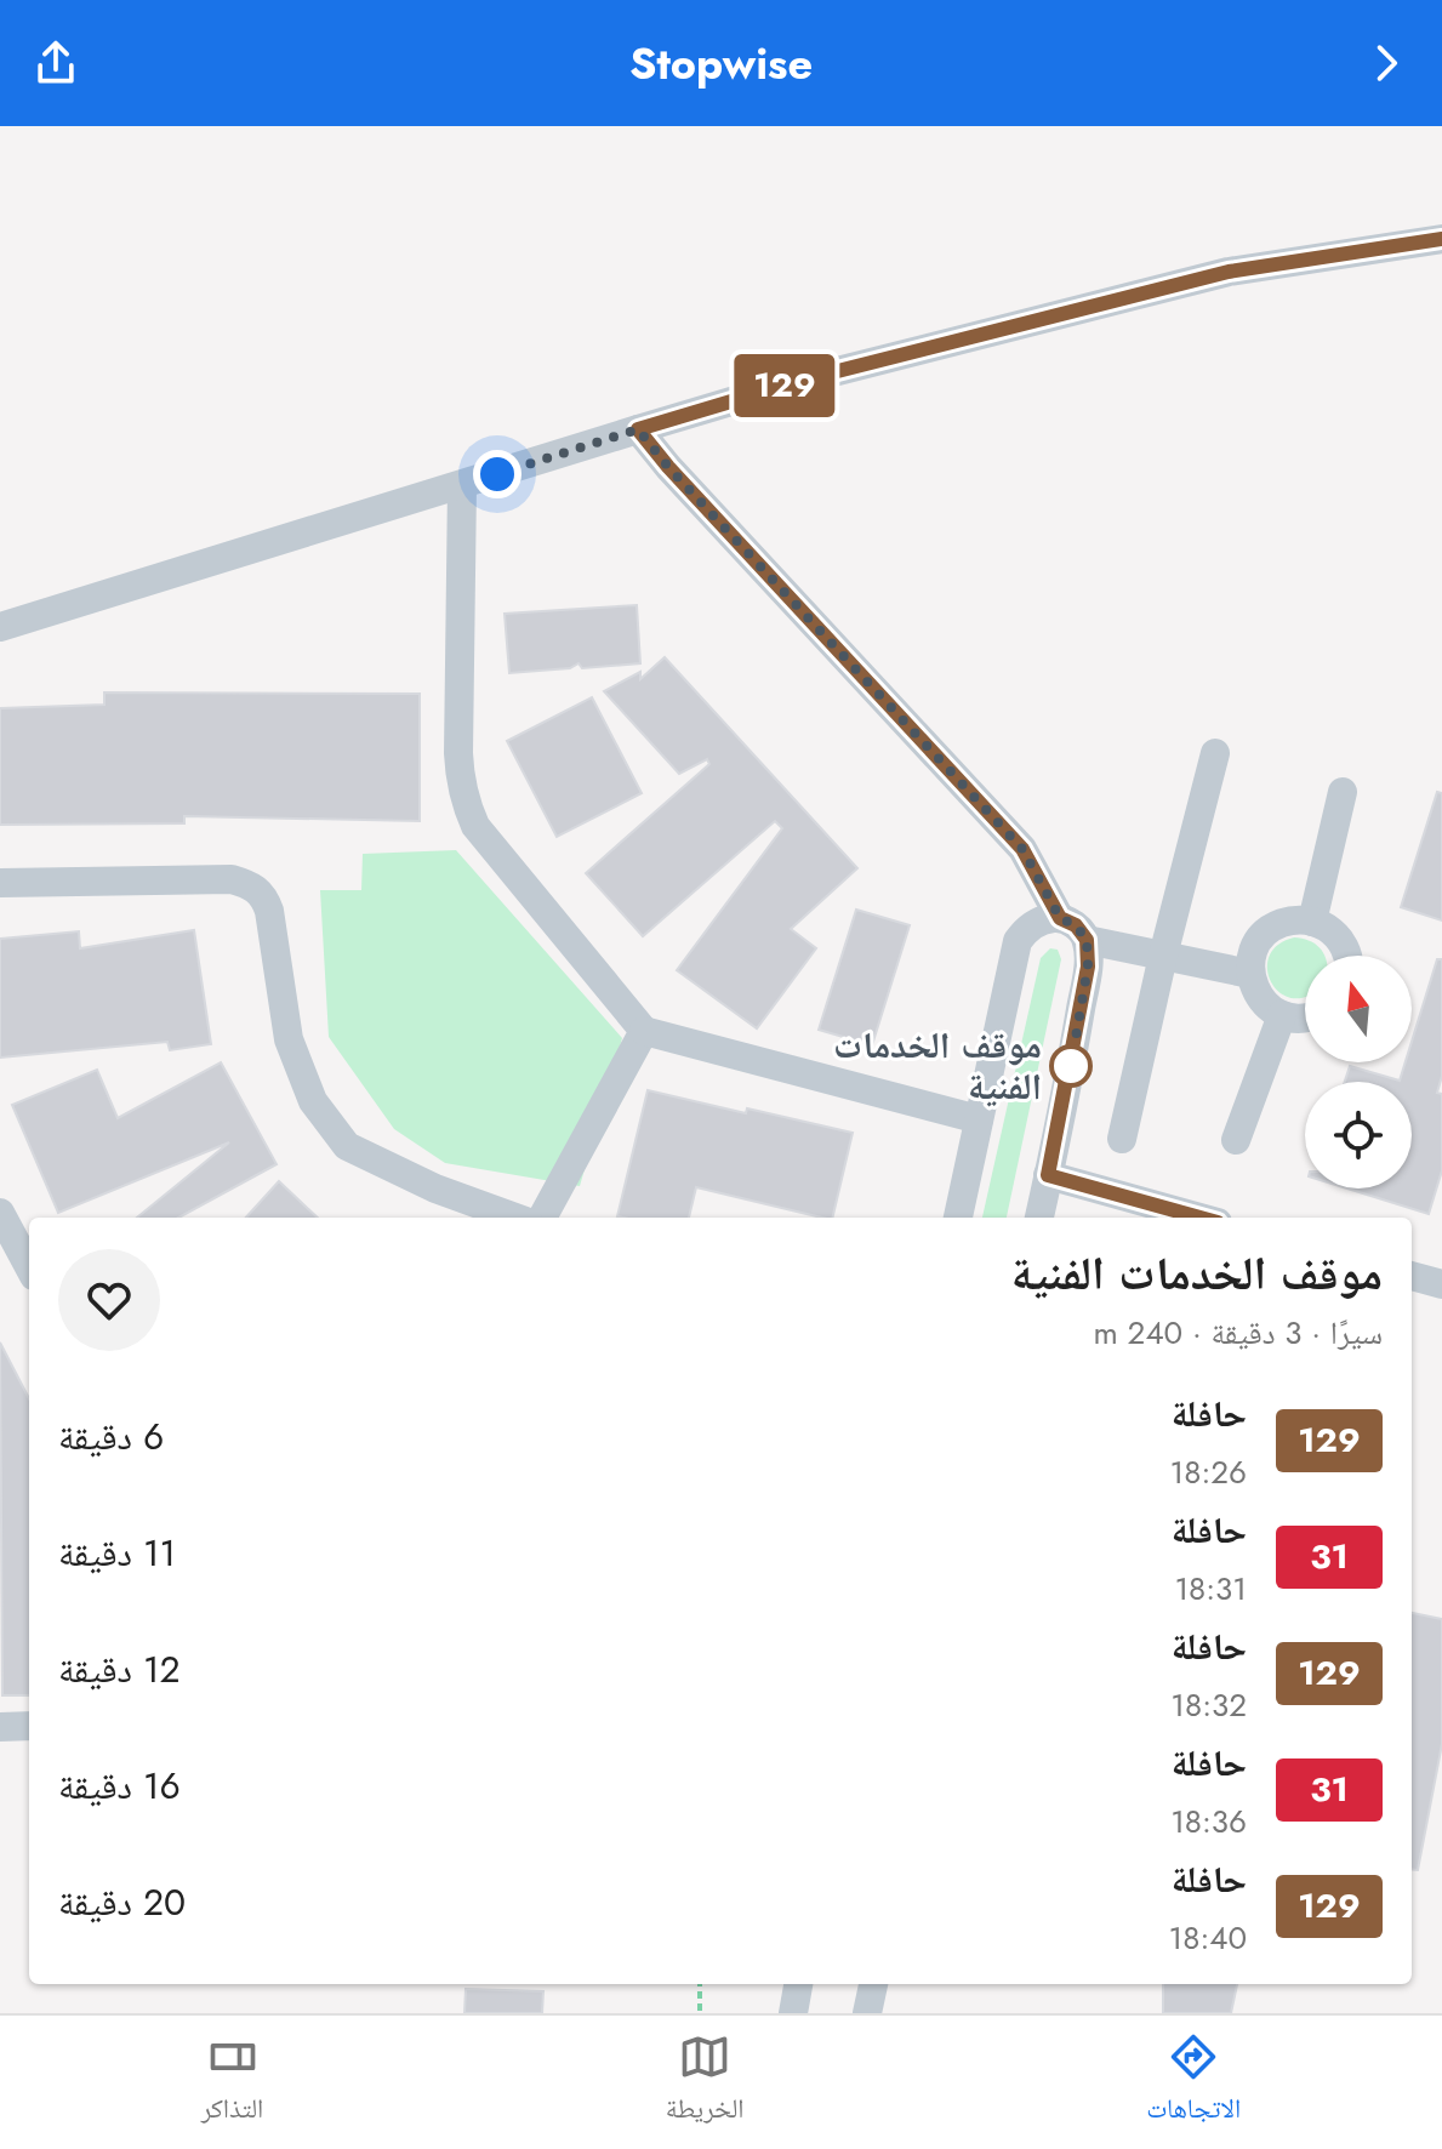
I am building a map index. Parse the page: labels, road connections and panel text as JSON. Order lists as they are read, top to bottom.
{
  "places": ["موقف الخدمات الفنية"],
  "lines": ["bus line 129"],
  "north": "top",
  "page": {
    "header": "Stopwise",
    "on_map": "129",
    "heading": ["موقف الخدمات الفنية", "سيرًا · 3 دقيقة · 240 m"],
    "list": [
      {
        "mark": "129",
        "name": "حافلة",
        "note": "18:26",
        "value": "6 دقيقة"
      },
      {
        "mark": "31",
        "name": "حافلة",
        "note": "18:31",
        "value": "11 دقيقة"
      },
      {
        "mark": "129",
        "name": "حافلة",
        "note": "18:32",
        "value": "12 دقيقة"
      },
      {
        "mark": "31",
        "name": "حافلة",
        "note": "18:36",
        "value": "16 دقيقة"
      },
      {
        "mark": "129",
        "name": "حافلة",
        "note": "18:40",
        "value": "20 دقيقة"
      }
    ],
    "tabs": ["الاتجاهات", "الخريطة", "التذاكر"]
  }
}
